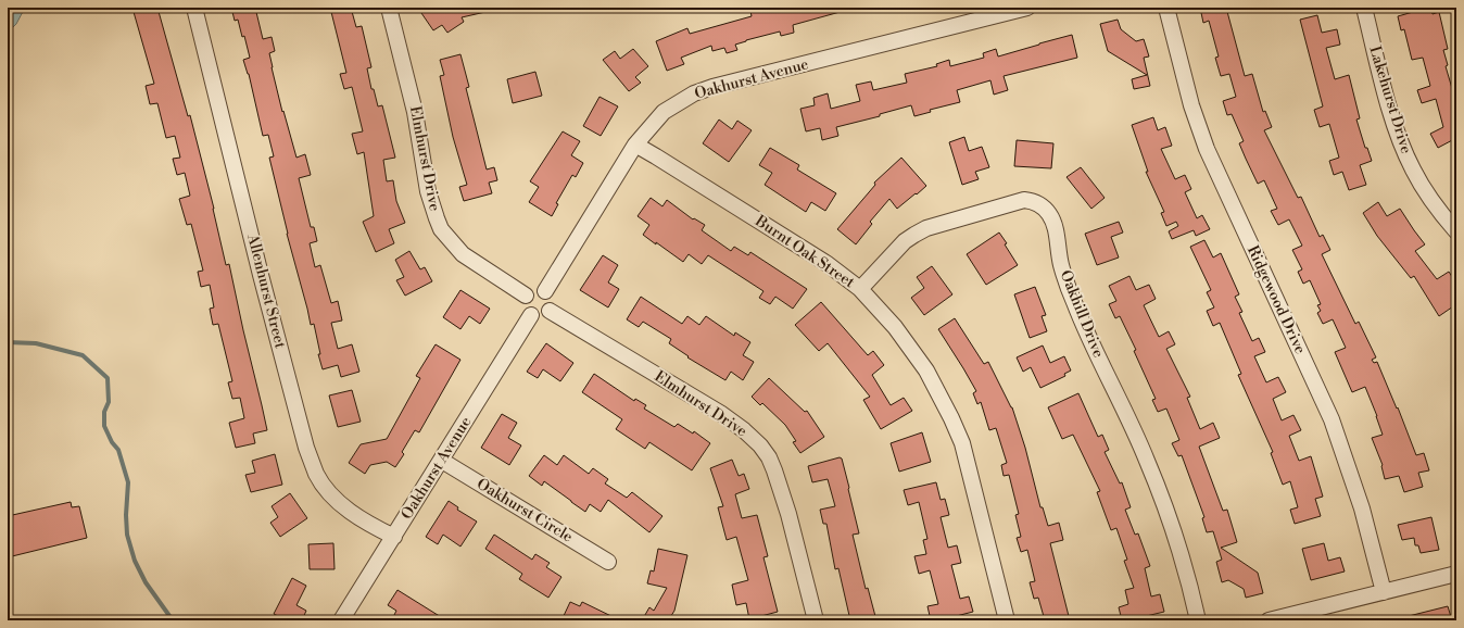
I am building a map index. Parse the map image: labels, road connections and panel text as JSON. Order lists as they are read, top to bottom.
{
  "streets": {
    "street": [
      "Oakhurst Avenue",
      "Lakehurst Drive",
      "Elmhurst Drive",
      "Burnt Oak Street",
      "Allenhurst Street",
      "Ridgewood Drive",
      "Oakhill Drive",
      "Oakhurst Circle"
    ]
  },
  "crossings": [
    ["Oakhurst Avenue", "Elmhurst Drive"],
    ["Oakhurst Avenue", "Burnt Oak Street"],
    ["Oakhurst Avenue", "Allenhurst Street"],
    ["Oakhurst Avenue", "Oakhurst Circle"],
    ["Burnt Oak Street", "Oakhill Drive"]
  ]
}
